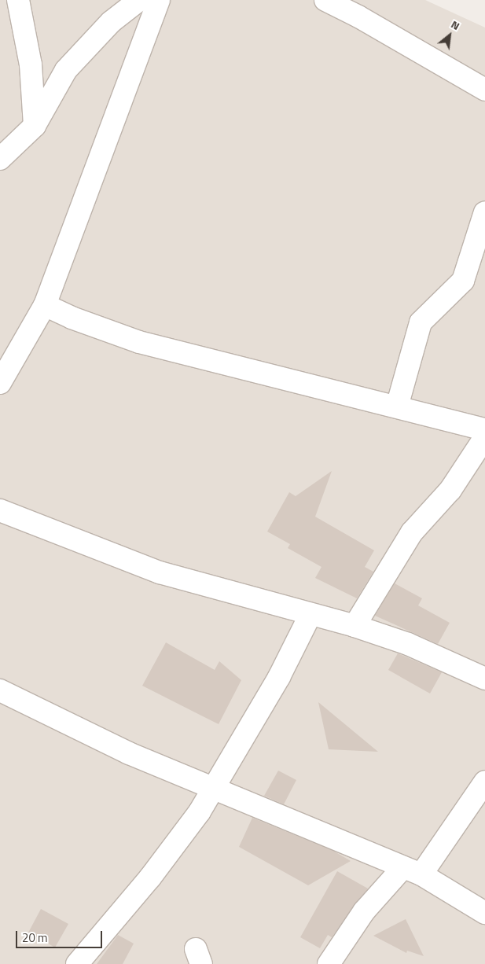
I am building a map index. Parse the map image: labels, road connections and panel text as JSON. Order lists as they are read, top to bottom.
{
  "scale_bar": "20 m",
  "north": "top right"
}
